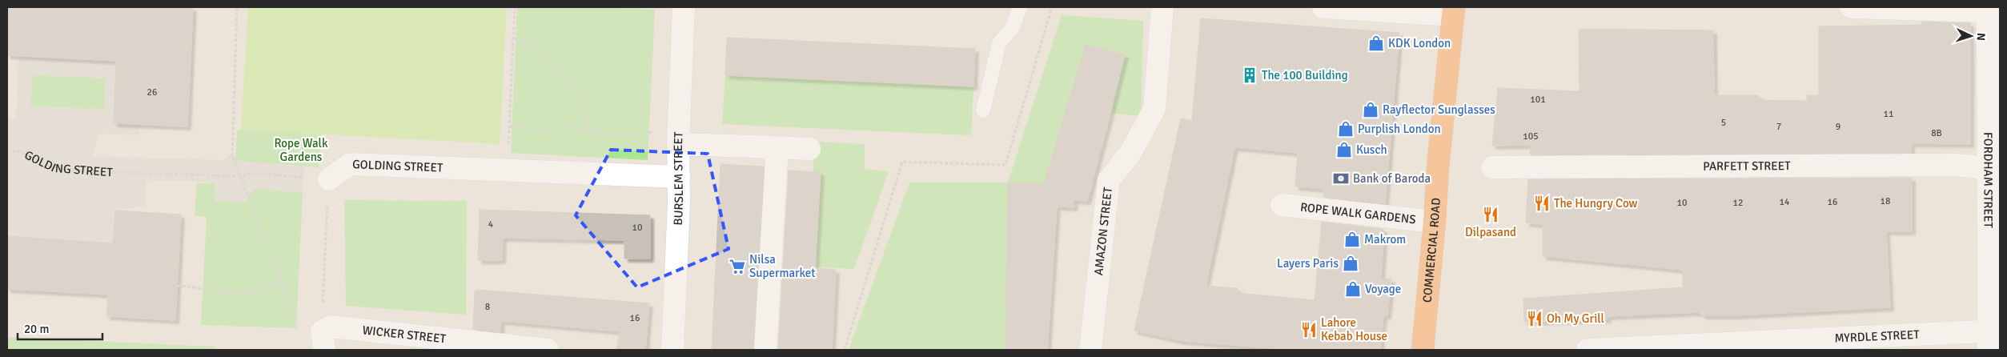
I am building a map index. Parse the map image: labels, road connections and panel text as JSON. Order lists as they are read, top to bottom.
{
  "streets": {
    "highway": ["COMMERCIAL ROAD"],
    "street": [
      "GOLDING STREET",
      "PARFETT STREET",
      "BURSLEM STREET",
      "FORDHAM STREET",
      "ROPE WALK GARDENS",
      "AMAZON STREET",
      "WICKER STREET",
      "MYRDLE STREET"
    ]
  },
  "crossings": [
    ["GOLDING STREET", "BURSLEM STREET"],
    ["PARFETT STREET", "FORDHAM STREET"],
    ["FORDHAM STREET", "MYRDLE STREET"],
    ["ROPE WALK GARDENS", "COMMERCIAL ROAD"]
  ],
  "parks": ["Rope Walk Gardens"],
  "places": {
    "shop": [
      "KDK London",
      "Rayflector Sunglasses",
      "Purplish London",
      "Kusch",
      "Makrom",
      "Layers Paris",
      "Voyage"
    ],
    "building": ["The 100 Building"],
    "bank": ["Bank of Baroda"],
    "restaurant": [
      "The Hungry Cow",
      "Dilpasand",
      "Oh My Grill",
      "Lahore Kebab House"
    ],
    "supermarket": ["Nilsa Supermarket"]
  },
  "house_numbers": [
    "26",
    "101",
    "11",
    "5",
    "7",
    "9",
    "8B",
    "105",
    "18",
    "14",
    "16",
    "10",
    "12",
    "4",
    "10",
    "8",
    "16"
  ],
  "scale_bar": "20 m",
  "north": "right"
}
